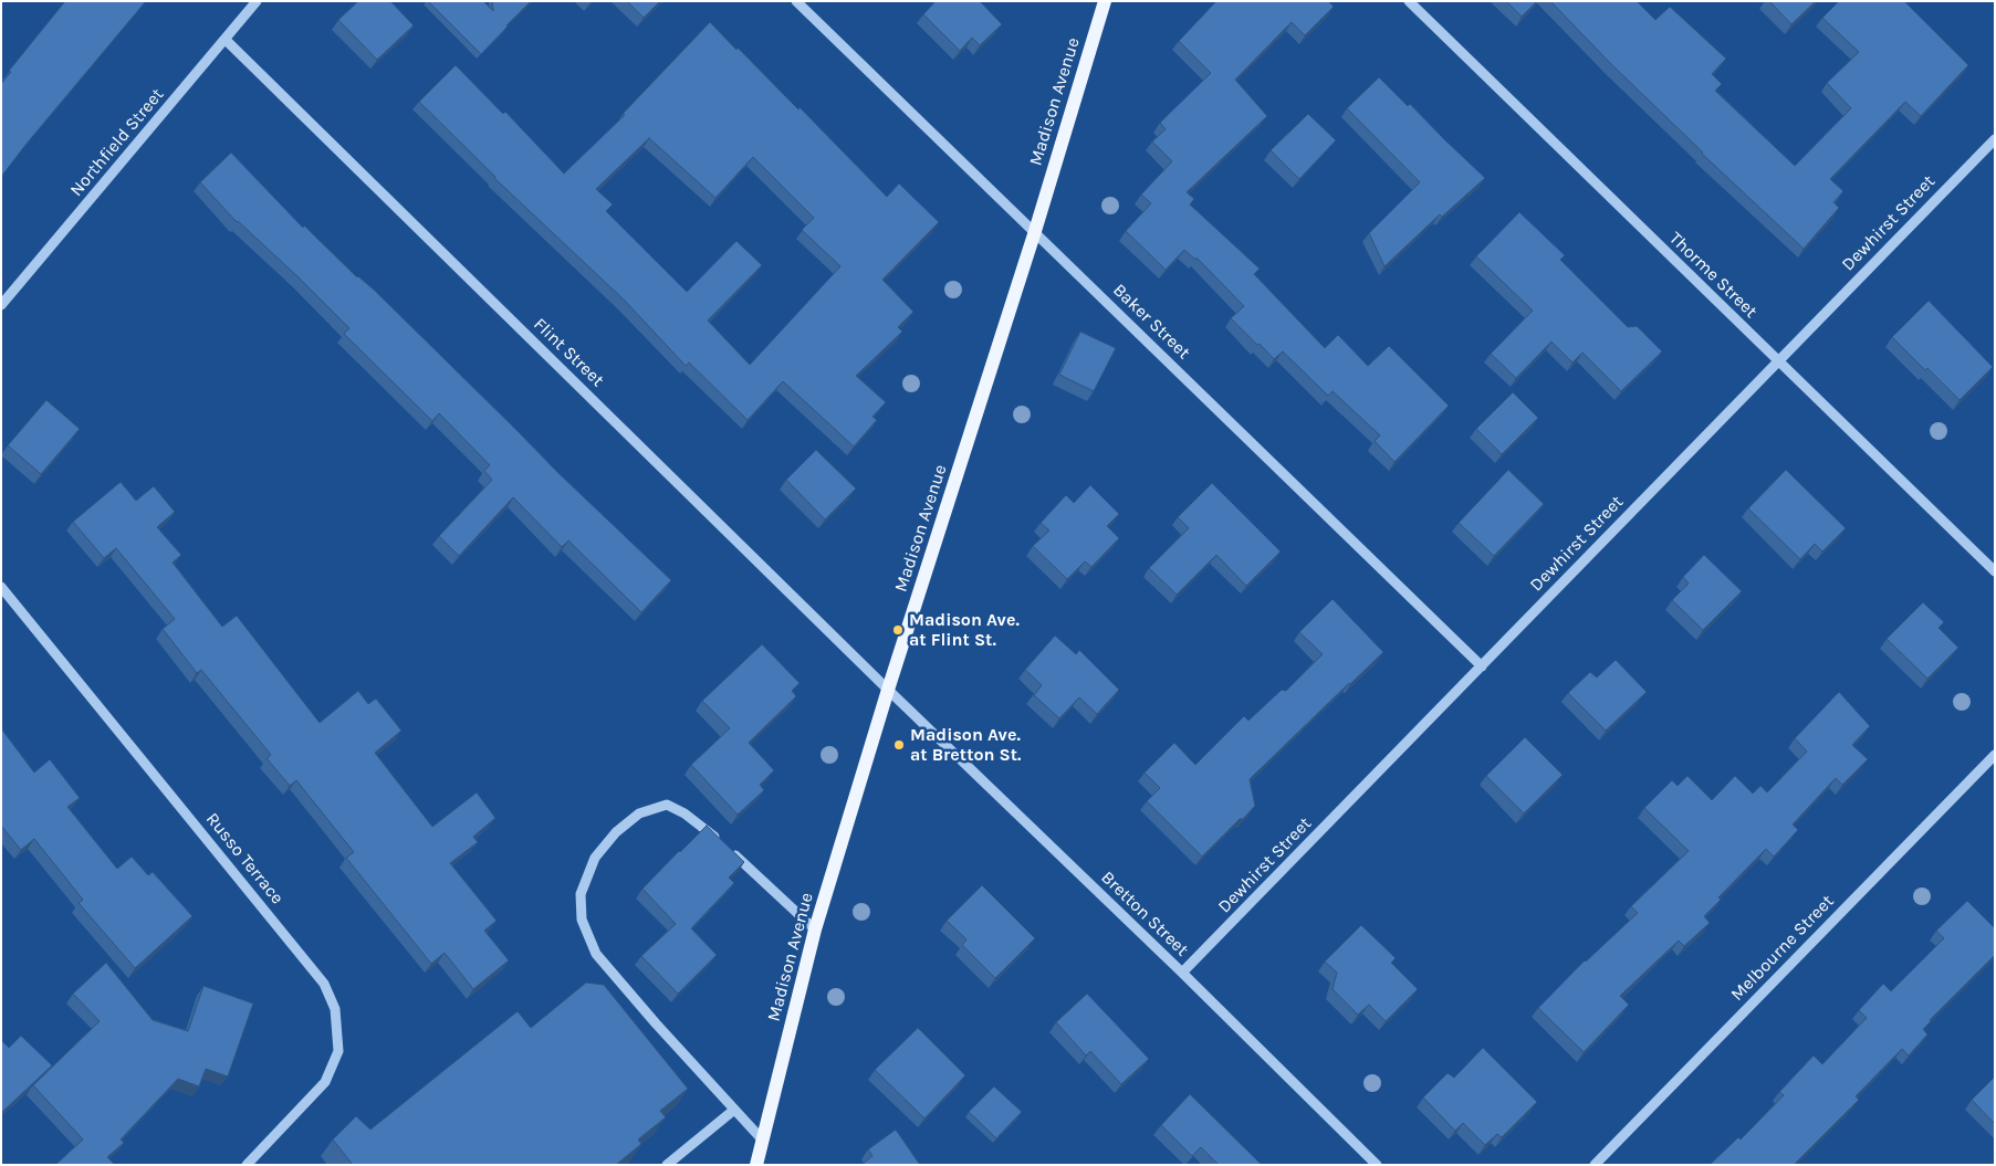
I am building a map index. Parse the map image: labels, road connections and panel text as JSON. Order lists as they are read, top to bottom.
{
  "streets": {
    "main road": ["Madison Avenue"],
    "street": [
      "Northfield Street",
      "Dewhirst Street",
      "Thorme Street",
      "Baker Street",
      "Flint Street",
      "Russo Terrace",
      "Bretton Street",
      "Melbourne Street"
    ]
  },
  "crossings": [
    ["Madison Avenue", "Baker Street"],
    ["Madison Avenue", "Flint Street"],
    ["Madison Avenue", "Bretton Street"],
    ["Northfield Street", "Flint Street"],
    ["Dewhirst Street", "Thorme Street"],
    ["Dewhirst Street", "Baker Street"],
    ["Dewhirst Street", "Bretton Street"],
    ["Flint Street", "Bretton Street"]
  ],
  "places": ["Madison Ave. at Flint St.", "Madison Ave. at Bretton St."]
}
